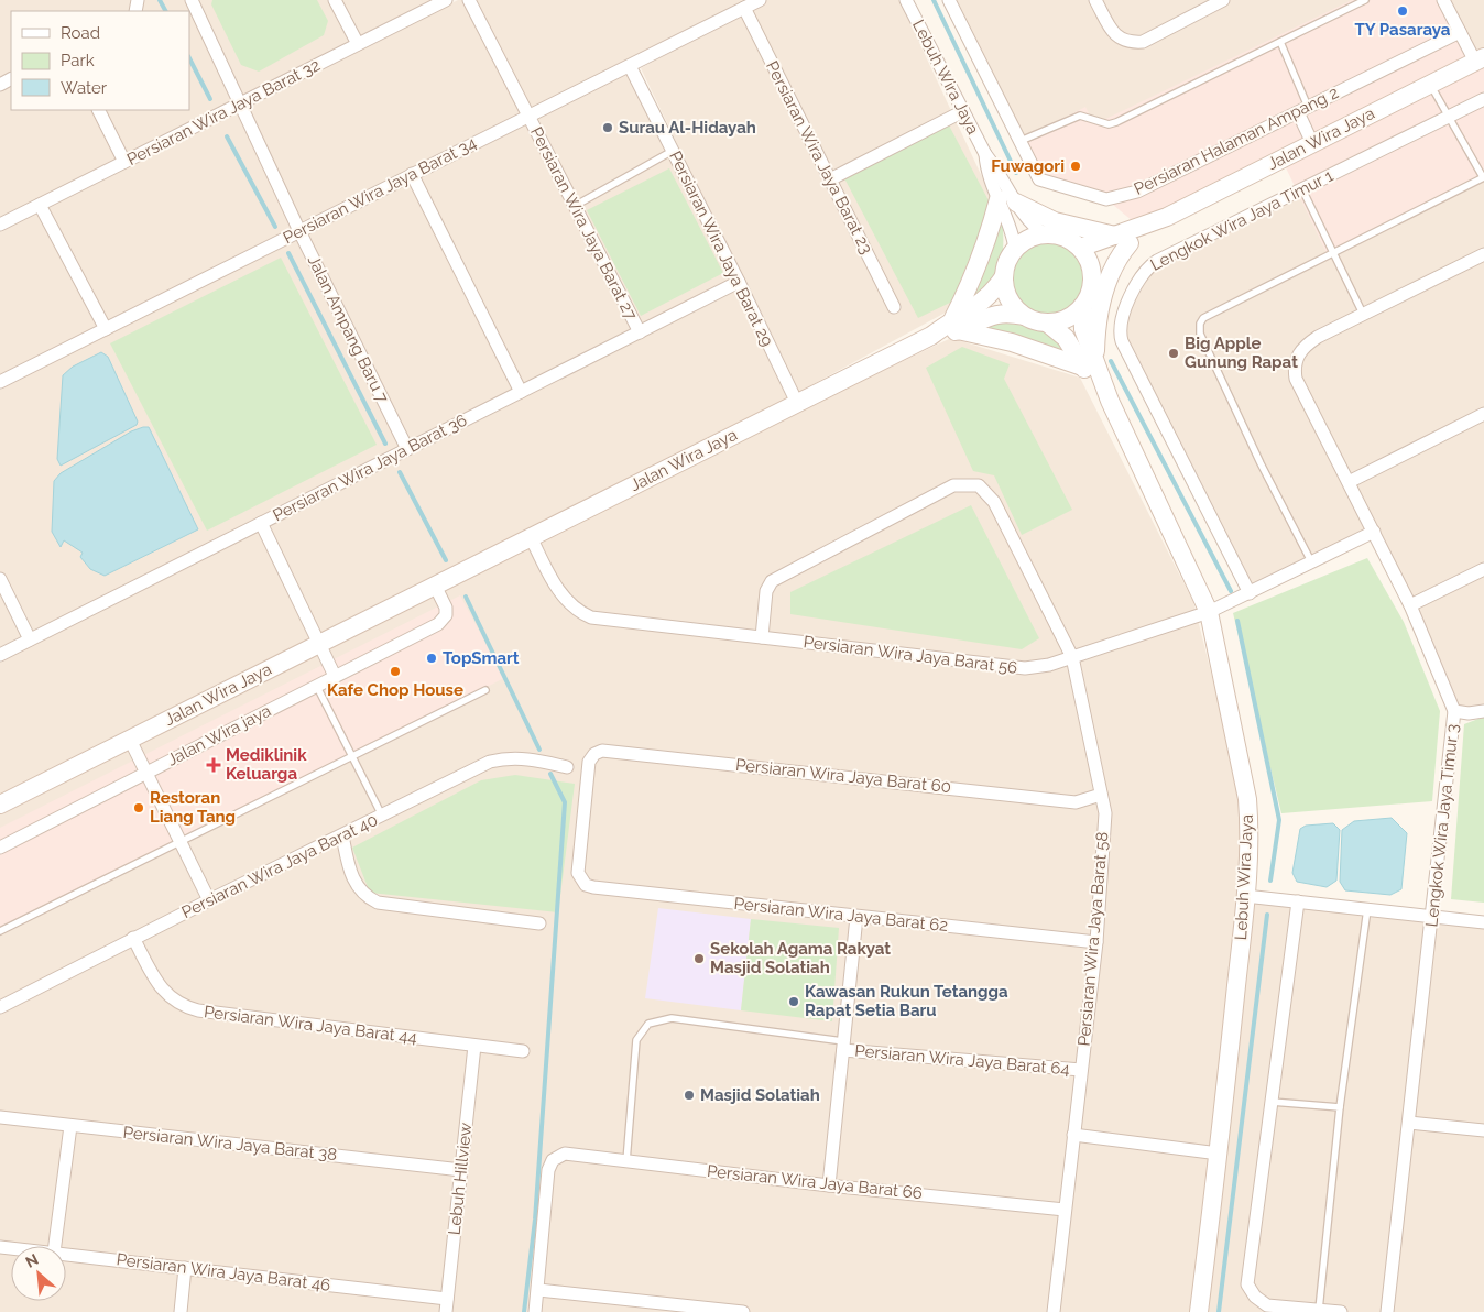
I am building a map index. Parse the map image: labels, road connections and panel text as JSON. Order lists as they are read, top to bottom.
{
  "streets": {
    "street": [
      "Lebuh Wira Jaya",
      "Persiaran Wira Jaya Barat 32",
      "Jalan Wira Jaya",
      "Persiaran Halaman Ampang 2",
      "Persiaran Wira Jaya Barat 23",
      "Persiaran Wira Jaya Barat 34",
      "Lengkok Wira Jaya Timur 1",
      "Persiaran Wira Jaya Barat 27",
      "Persiaran Wira Jaya Barat 29",
      "Jalan Ampang Baru 7",
      "Persiaran Wira Jaya Barat 36",
      "Persiaran Wira Jaya Barat 56",
      "Jalan Wira jaya",
      "Persiaran Wira Jaya Barat 60",
      "Lengkok Wira Jaya Timur 3",
      "Persiaran Wira Jaya Barat 40",
      "Persiaran Wira Jaya Barat 62",
      "Persiaran Wira Jaya Barat 58",
      "Persiaran Wira Jaya Barat 44",
      "Persiaran Wira Jaya Barat 64",
      "Persiaran Wira Jaya Barat 38",
      "Lebuh Hillview",
      "Persiaran Wira Jaya Barat 66",
      "Persiaran Wira Jaya Barat 46"
    ]
  },
  "crossings": [
    ["Lebuh Wira Jaya", "Jalan Wira Jaya"],
    ["Lebuh Wira Jaya", "Persiaran Wira Jaya Barat 56"],
    ["Persiaran Wira Jaya Barat 32", "Jalan Ampang Baru 7"],
    ["Jalan Wira Jaya", "Persiaran Wira Jaya Barat 29"],
    ["Jalan Wira Jaya", "Persiaran Wira Jaya Barat 56"],
    ["Jalan Wira Jaya", "Jalan Wira jaya"],
    ["Persiaran Wira Jaya Barat 23", "Persiaran Wira Jaya Barat 34"],
    ["Persiaran Wira Jaya Barat 34", "Persiaran Wira Jaya Barat 27"],
    ["Persiaran Wira Jaya Barat 34", "Persiaran Wira Jaya Barat 29"],
    ["Persiaran Wira Jaya Barat 34", "Jalan Ampang Baru 7"],
    ["Lengkok Wira Jaya Timur 1", "Persiaran Wira Jaya Barat 56"],
    ["Persiaran Wira Jaya Barat 27", "Persiaran Wira Jaya Barat 36"],
    ["Persiaran Wira Jaya Barat 29", "Persiaran Wira Jaya Barat 36"],
    ["Jalan Ampang Baru 7", "Persiaran Wira Jaya Barat 36"],
    ["Persiaran Wira Jaya Barat 56", "Lengkok Wira Jaya Timur 3"],
    ["Persiaran Wira Jaya Barat 56", "Persiaran Wira Jaya Barat 58"],
    ["Persiaran Wira Jaya Barat 60", "Persiaran Wira Jaya Barat 62"],
    ["Persiaran Wira Jaya Barat 60", "Persiaran Wira Jaya Barat 58"],
    ["Persiaran Wira Jaya Barat 40", "Persiaran Wira Jaya Barat 44"],
    ["Persiaran Wira Jaya Barat 62", "Persiaran Wira Jaya Barat 58"],
    ["Persiaran Wira Jaya Barat 58", "Persiaran Wira Jaya Barat 64"],
    ["Persiaran Wira Jaya Barat 58", "Persiaran Wira Jaya Barat 66"],
    ["Persiaran Wira Jaya Barat 44", "Lebuh Hillview"],
    ["Persiaran Wira Jaya Barat 38", "Lebuh Hillview"],
    ["Lebuh Hillview", "Persiaran Wira Jaya Barat 46"]
  ],
  "places": {
    "other": [
      "TY Pasaraya",
      "Surau Al-Hidayah",
      "Fuwagori",
      "Big Apple Gunung Rapat",
      "TopSmart",
      "Kafe Chop House",
      "Restoran Liang Tang",
      "Sekolah Agama Rakyat Masjid Solatiah",
      "Kawasan Rukun Tetangga Rapat Setia Baru",
      "Masjid Solatiah"
    ],
    "health": ["Mediklinik Keluarga"]
  },
  "legend": ["Road", "Park", "Water"],
  "north": "top left"
}
